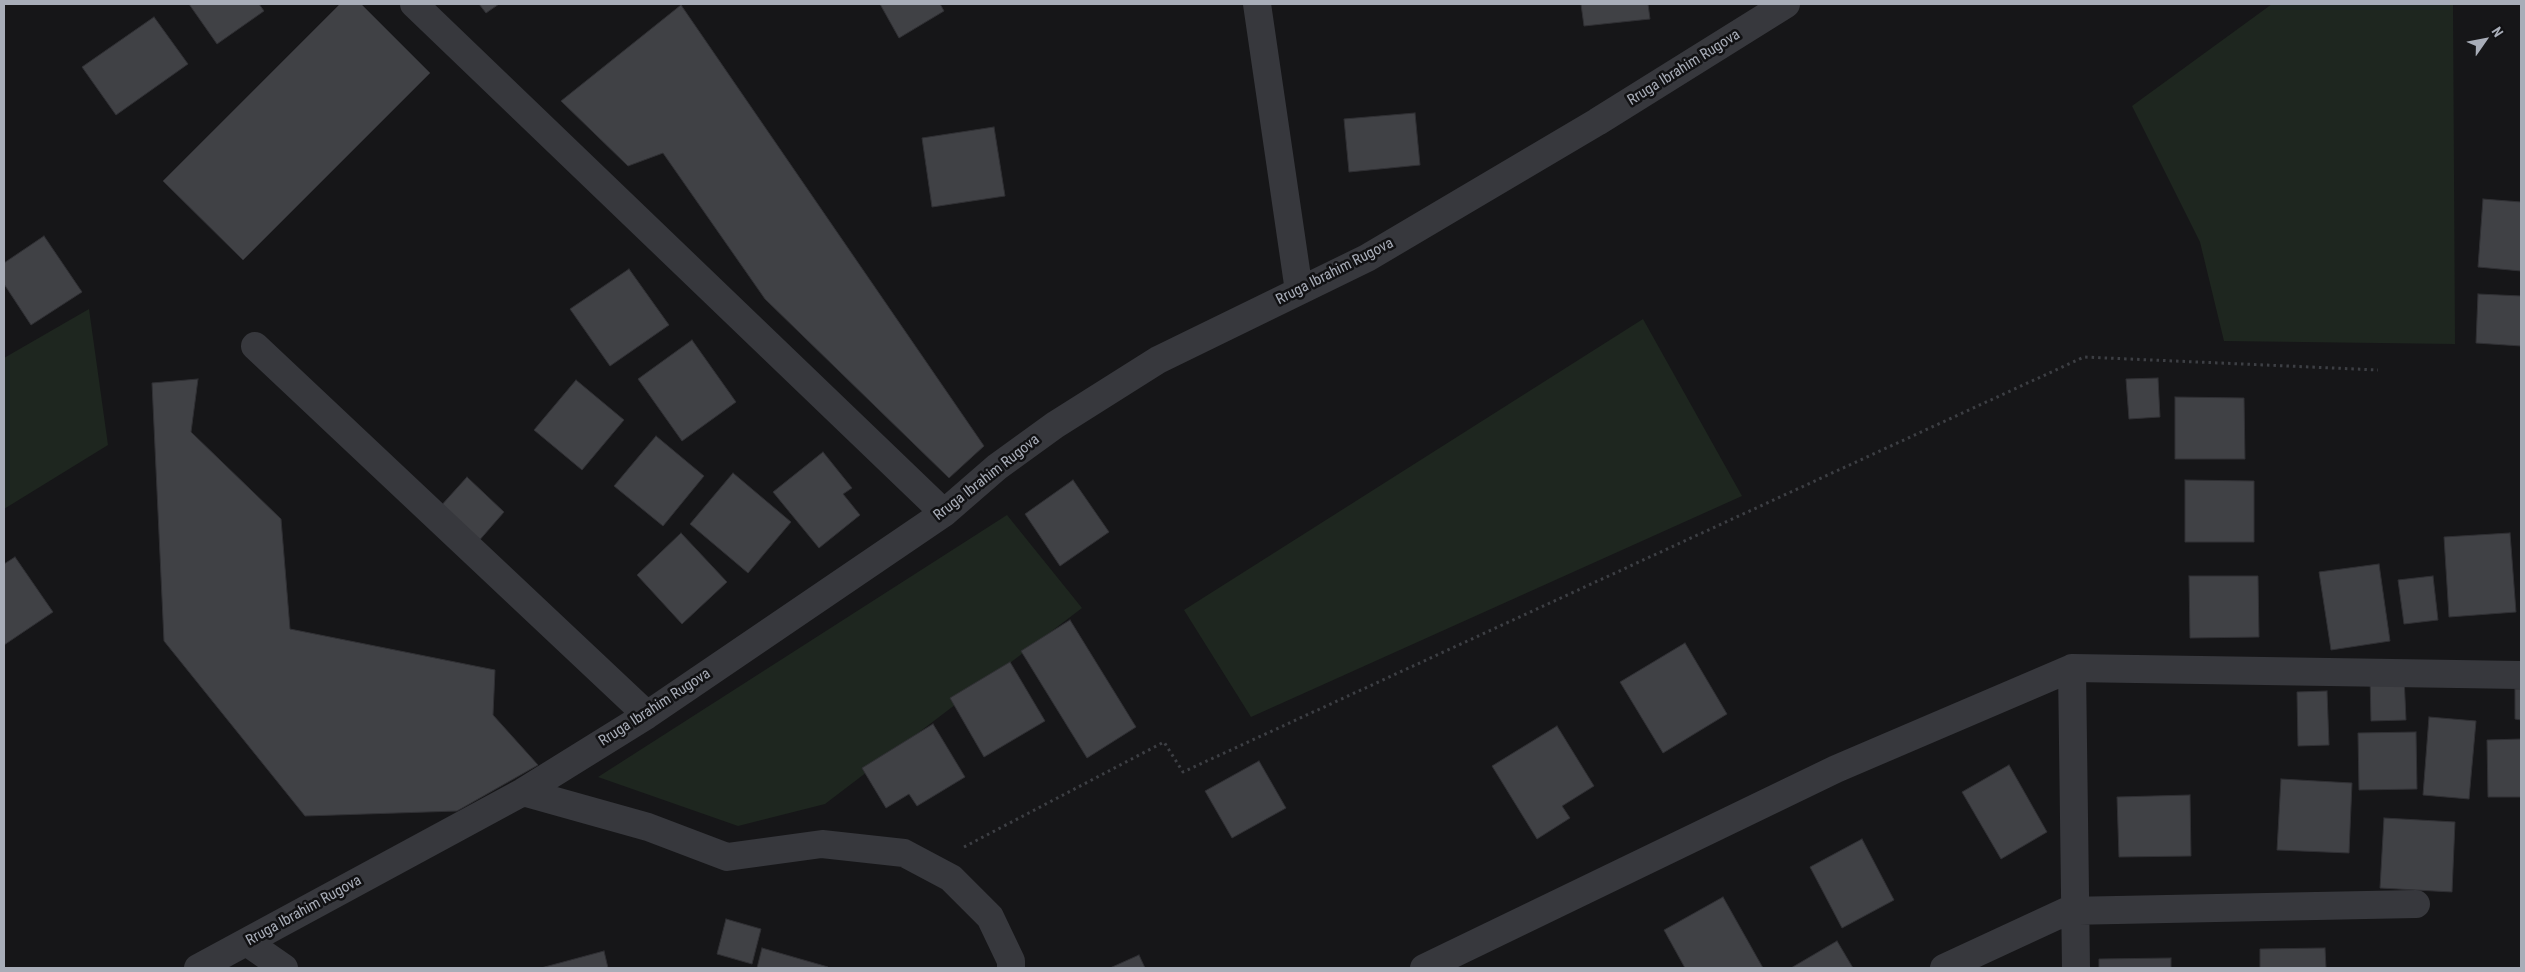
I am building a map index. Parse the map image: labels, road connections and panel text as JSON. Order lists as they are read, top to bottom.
{
  "streets": {
    "street": ["Rruga Ibrahim Rugova"]
  },
  "north": "top right"
}
